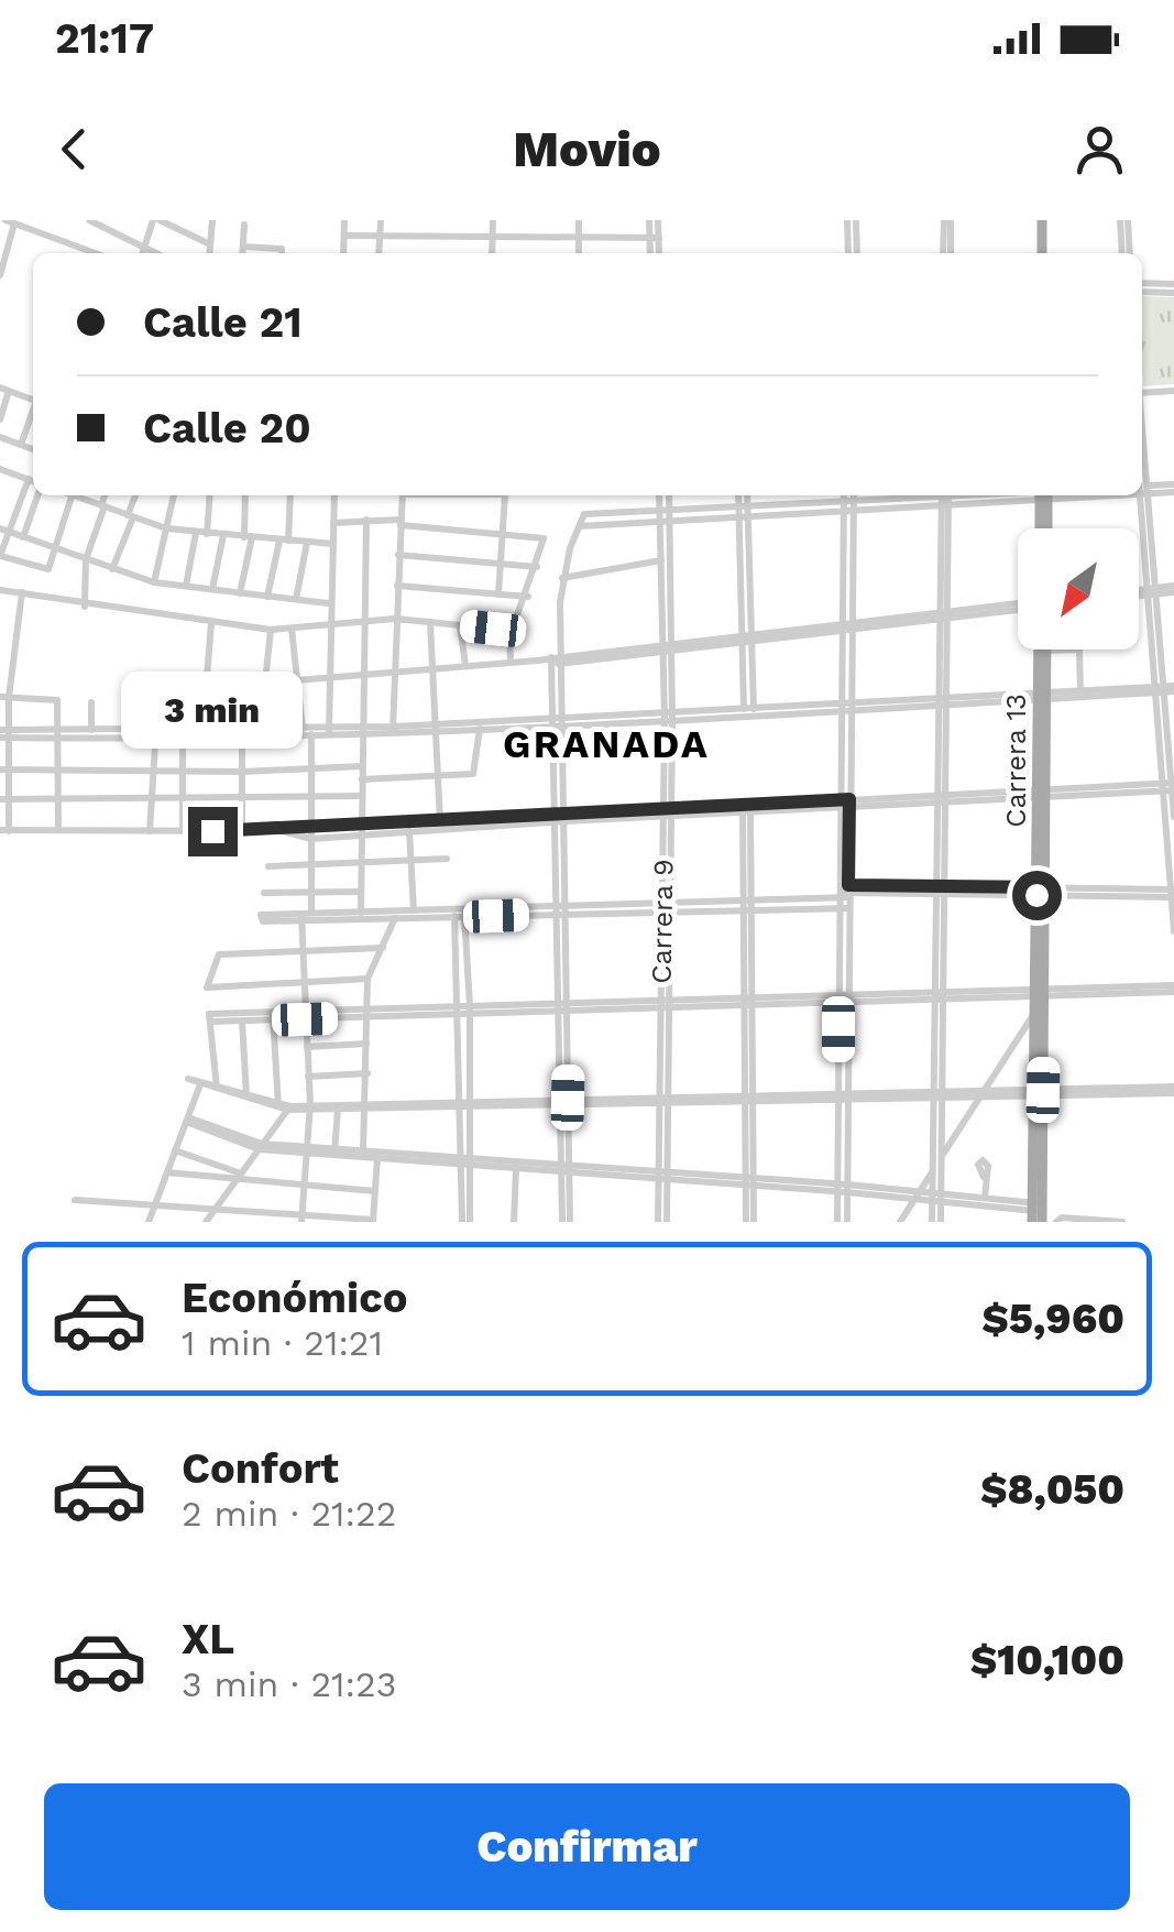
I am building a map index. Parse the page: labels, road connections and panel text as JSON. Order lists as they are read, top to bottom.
{
  "streets": {
    "main road": ["Carrera 13"],
    "street": ["Carrera 9"]
  },
  "districts": ["GRANADA"],
  "north": "bottom left",
  "page": {
    "status": "21:17",
    "header": "Movio",
    "banner": ["Calle 21", "Calle 20"],
    "bubble": "3 min",
    "list": [
      {
        "name": "Económico",
        "note": "1 min · 21:21",
        "value": "$5,960"
      },
      {
        "name": "Confort",
        "note": "2 min · 21:22",
        "value": "$8,050"
      },
      {
        "name": "XL",
        "note": "3 min · 21:23",
        "value": "$10,100"
      }
    ],
    "buttons": "Confirmar"
  }
}
